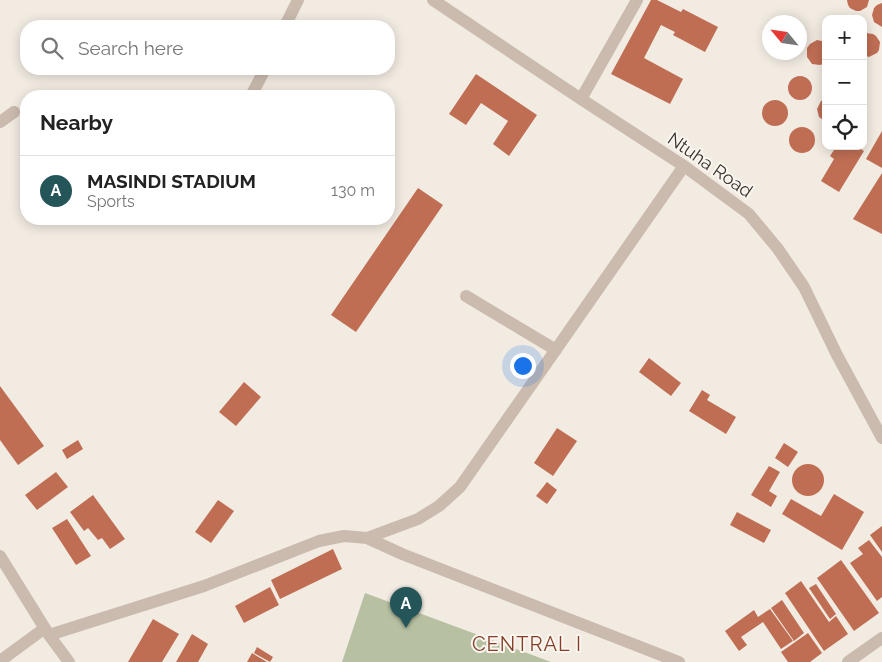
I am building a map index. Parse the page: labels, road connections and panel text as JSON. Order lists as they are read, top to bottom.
{
  "streets": {
    "street": ["Ntuha Road"]
  },
  "districts": ["CENTRAL I"],
  "north": "top left",
  "page": {
    "map_buttons": ["+", "−"],
    "search": "Search here",
    "heading": "Nearby",
    "list": [
      {
        "mark": "A",
        "name": "MASINDI STADIUM",
        "note": "Sports",
        "value": "130 m"
      }
    ],
    "pins": "A"
  }
}
